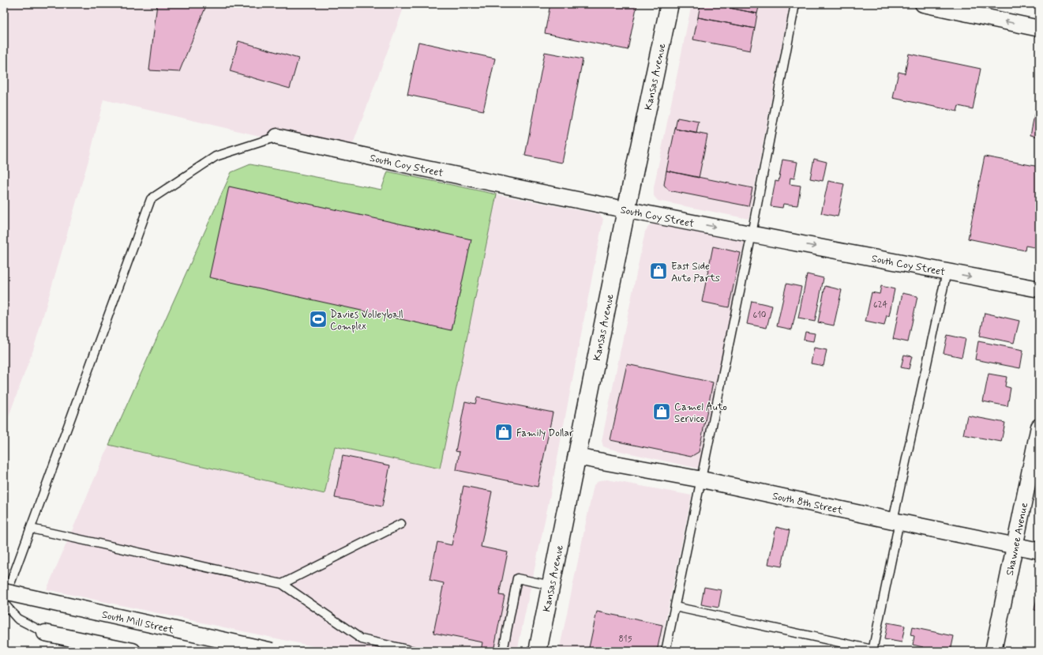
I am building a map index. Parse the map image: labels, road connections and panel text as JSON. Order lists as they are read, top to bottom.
{
  "streets": {
    "main road": ["Kansas Avenue"],
    "street": [
      "South Coy Street",
      "South 8th Street",
      "Shawnee Avenue",
      "South Mill Street"
    ]
  },
  "crossings": [
    ["Kansas Avenue", "South Coy Street"],
    ["Kansas Avenue", "South 8th Street"],
    ["South 8th Street", "Shawnee Avenue"]
  ],
  "one_way": ["South Coy Street"],
  "places": {
    "shop": ["East Side Auto Parts", "Camel Auto Service", "Family Dollar"],
    "sports": ["Davies Volleyball Complex"]
  },
  "house_numbers": ["624", "610", "815"]
}
